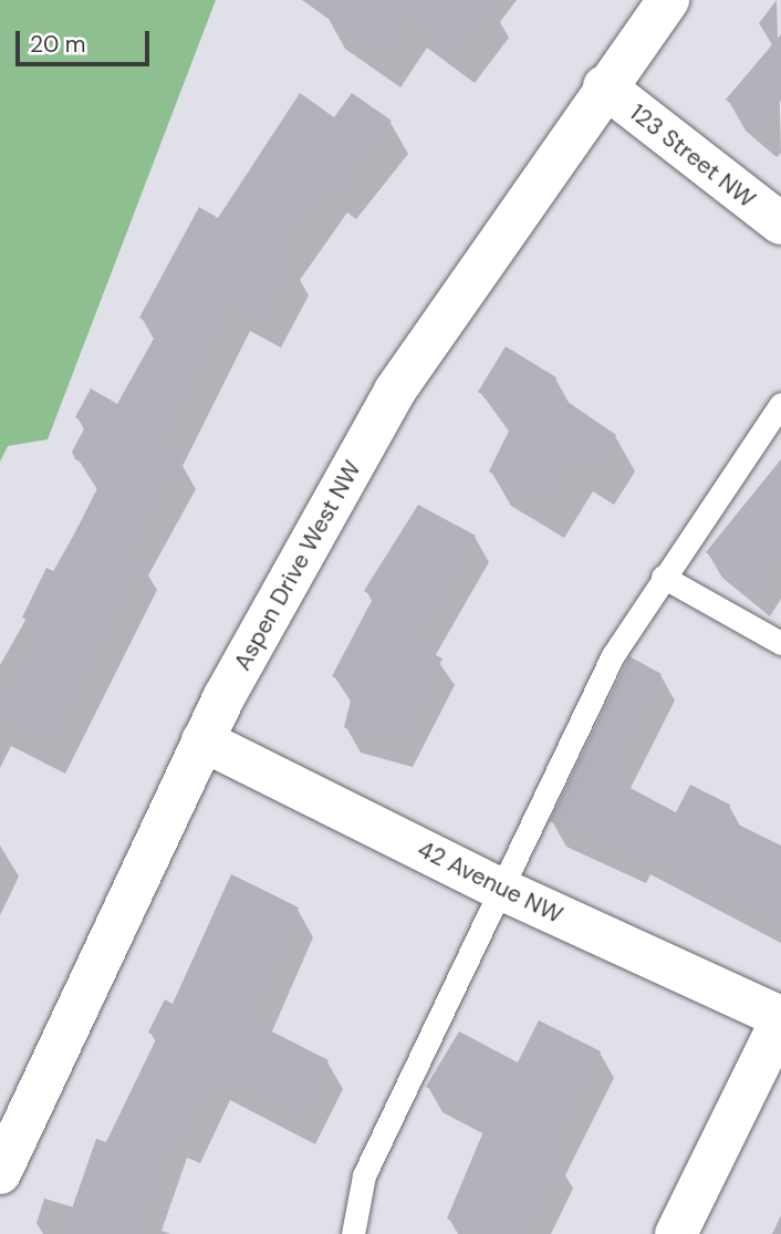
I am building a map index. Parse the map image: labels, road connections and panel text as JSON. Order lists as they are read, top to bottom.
{
  "streets": {
    "street": ["123 Street NW", "Aspen Drive West NW", "42 Avenue NW"]
  },
  "crossings": [
    ["123 Street NW", "Aspen Drive West NW"],
    ["Aspen Drive West NW", "42 Avenue NW"]
  ],
  "scale_bar": "20 m"
}
